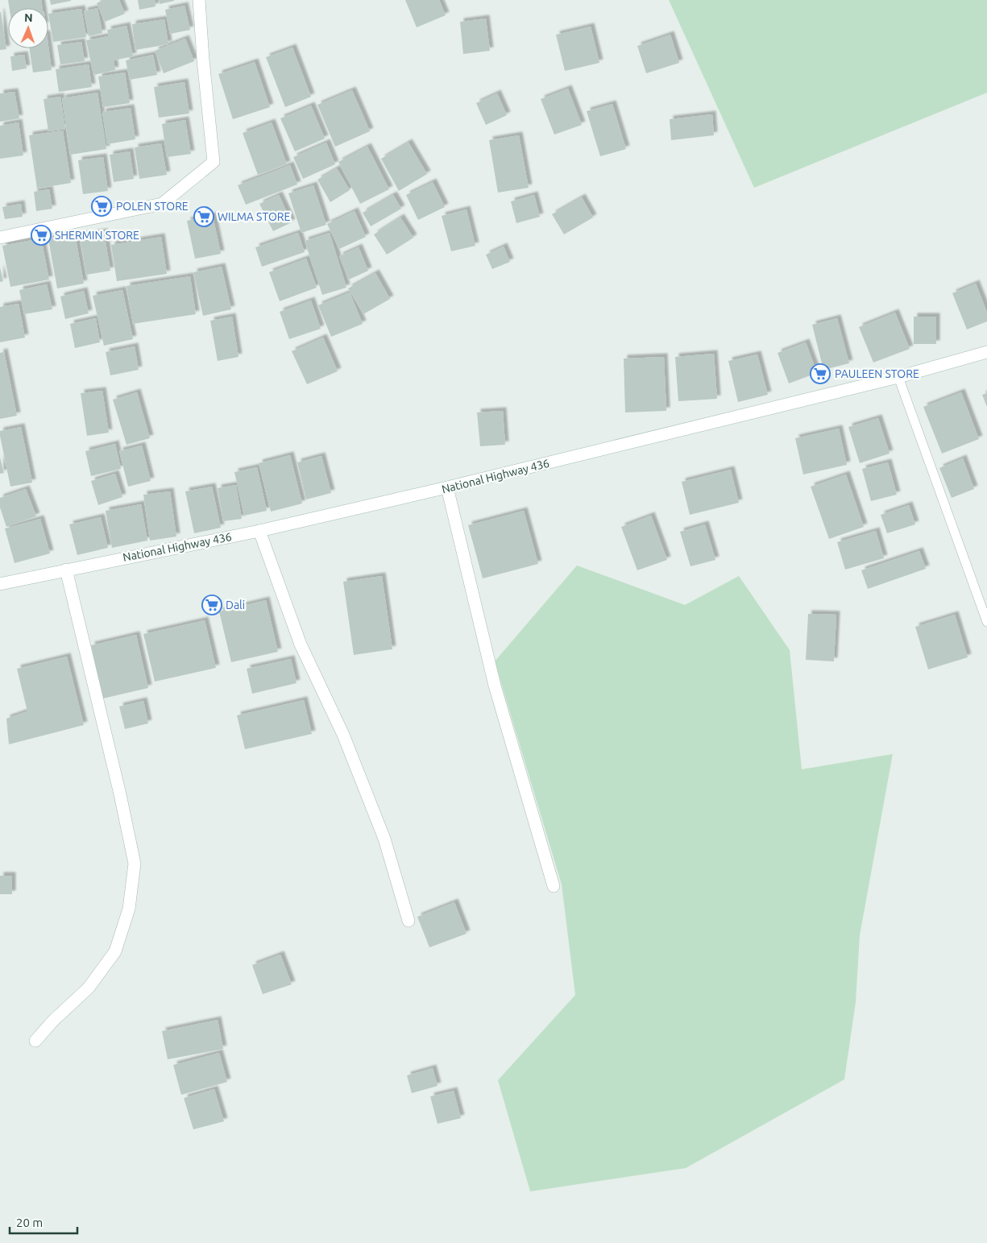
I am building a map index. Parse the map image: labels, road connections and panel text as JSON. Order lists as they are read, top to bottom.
{
  "streets": {
    "street": ["National Highway 436"]
  },
  "places": {
    "supermarket": [
      "POLEN STORE",
      "WILMA STORE",
      "SHERMIN STORE",
      "PAULEEN STORE",
      "Dali"
    ]
  },
  "scale_bar": "20 m",
  "north": "top"
}
